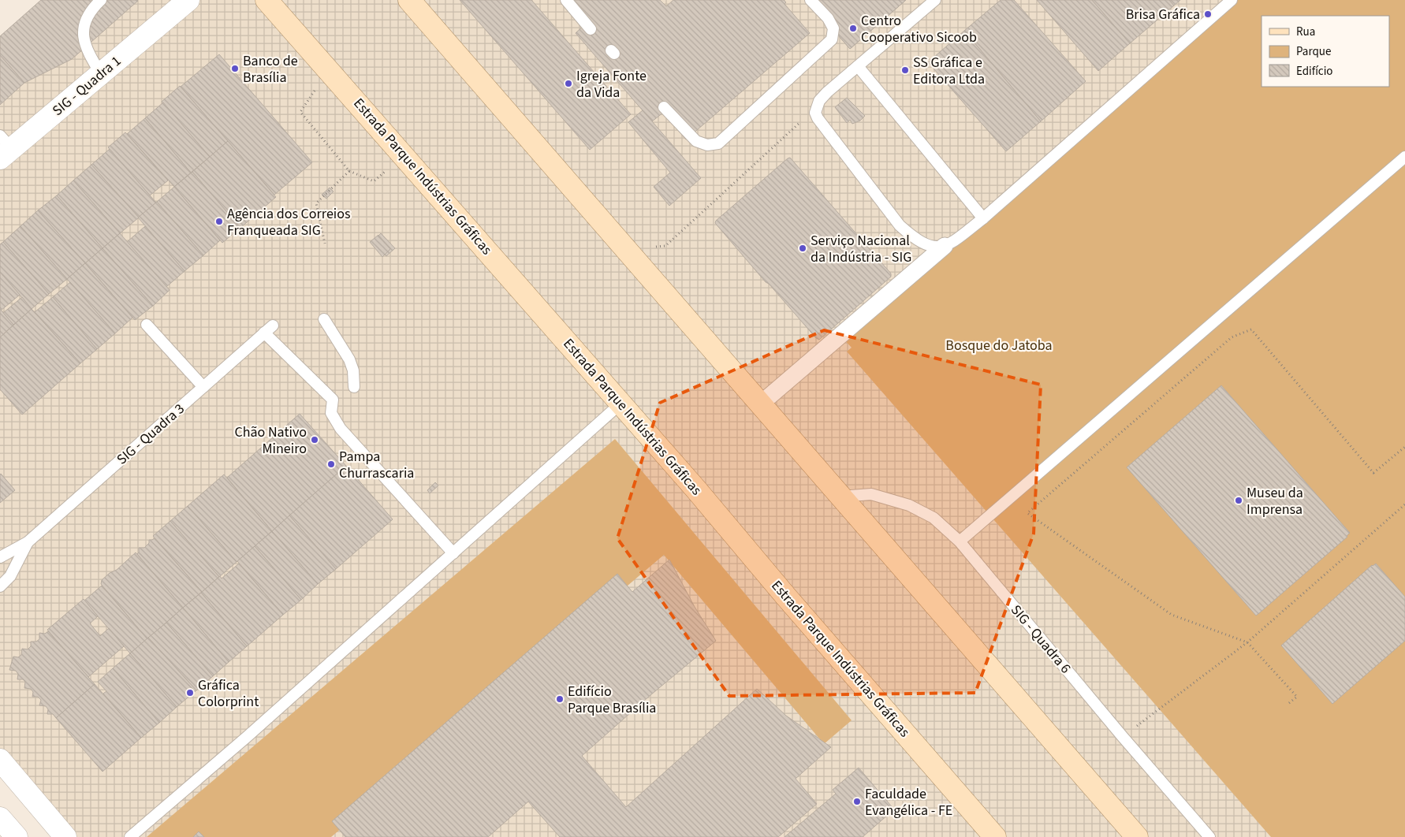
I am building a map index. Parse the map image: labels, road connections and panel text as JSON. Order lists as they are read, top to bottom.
{
  "streets": {
    "main road": ["Estrada Parque Indústrias Gráficas"],
    "street": ["SIG - Quadra 1"],
    "lane": ["SIG - Quadra 3", "SIG - Quadra 6"]
  },
  "parks": ["Bosque do Jatoba"],
  "places": [
    "Brisa Gráfica",
    "Centro Cooperativo Sicoob",
    "Banco de Brasília",
    "SS Gráfica e Editora Ltda",
    "Igreja Fonte da Vida",
    "Agência dos Correios Franqueada SIG",
    "Serviço Nacional da Indústria - SIG",
    "Chão Nativo Mineiro",
    "Pampa Churrascaria",
    "Museu da Imprensa",
    "Gráfica Colorprint",
    "Edifício Parque Brasília",
    "Faculdade Evangélica - FE"
  ],
  "legend": ["Rua", "Parque", "Edifício"]
}
